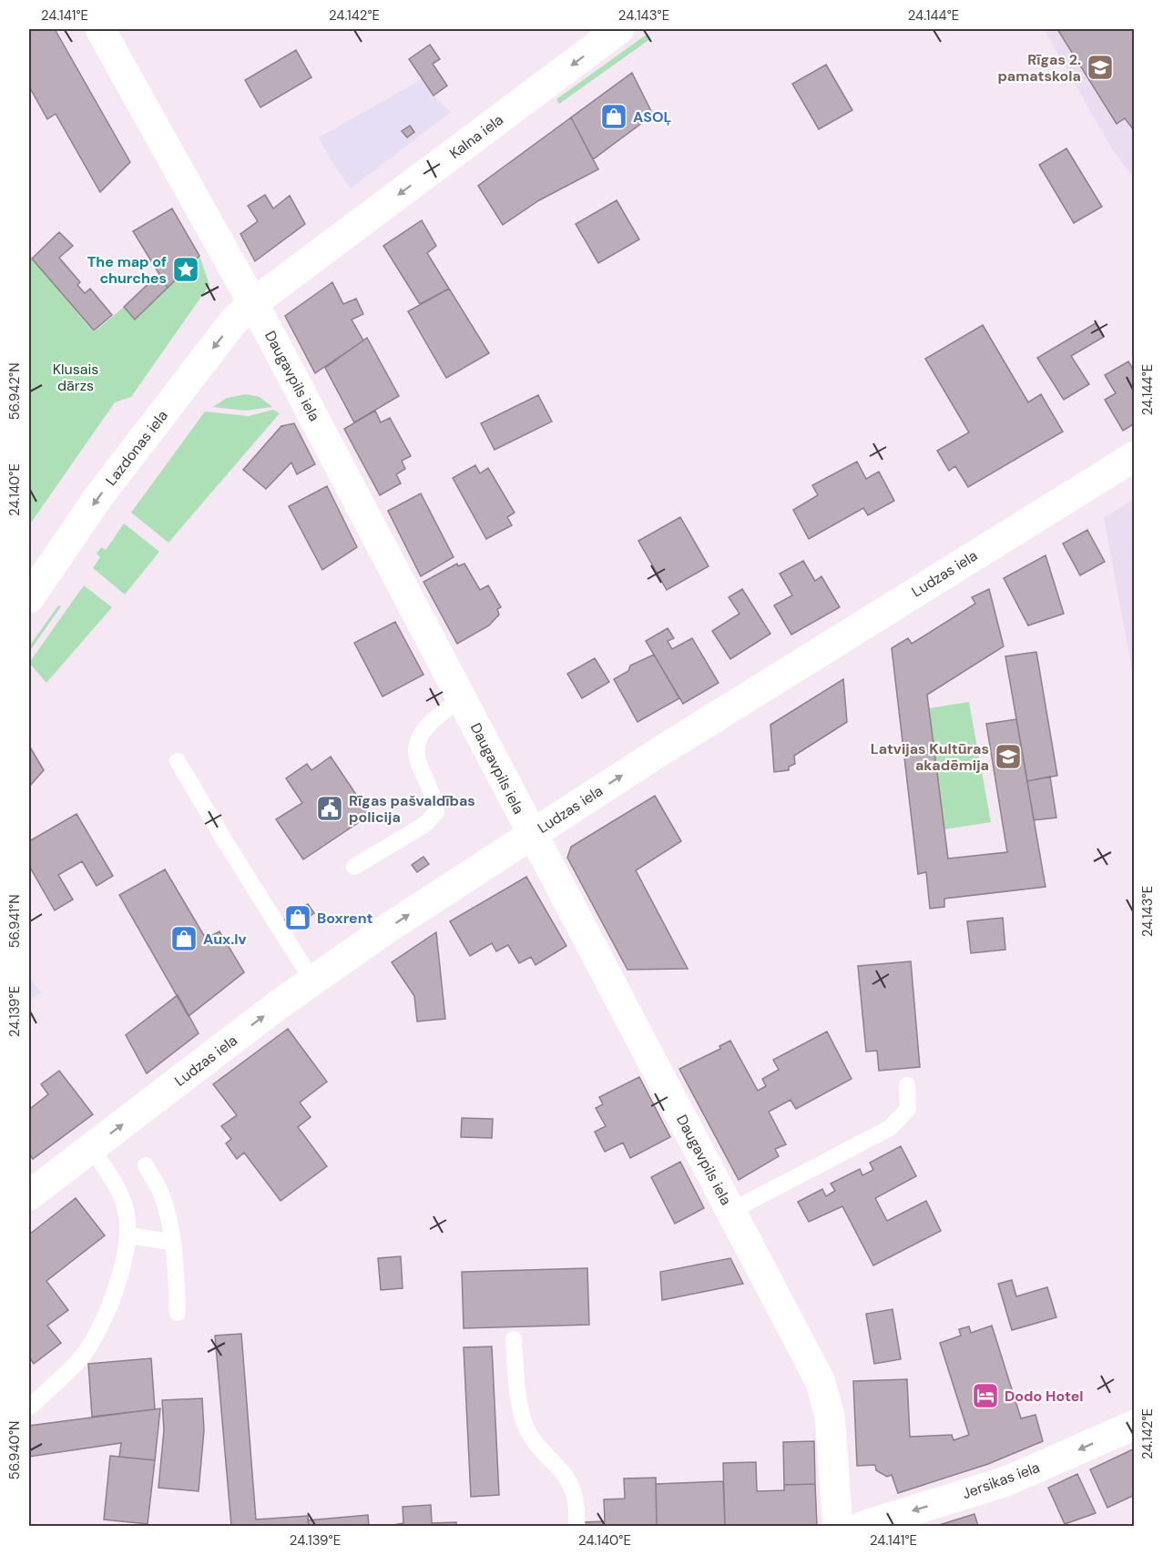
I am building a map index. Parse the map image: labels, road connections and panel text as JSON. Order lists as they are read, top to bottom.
{
  "streets": {
    "street": [
      "Kalna iela",
      "Daugavpils iela",
      "Lazdonas iela",
      "Ludzas iela",
      "Jersikas iela"
    ]
  },
  "crossings": [
    ["Kalna iela", "Daugavpils iela"],
    ["Kalna iela", "Lazdonas iela"],
    ["Daugavpils iela", "Lazdonas iela"],
    ["Daugavpils iela", "Ludzas iela"]
  ],
  "one_way": [
    "Kalna iela",
    "Lazdonas iela",
    "Ludzas iela",
    "Jersikas iela"
  ],
  "parks": ["Klusais dārzs"],
  "places": {
    "school or university": ["Rīgas 2. pamatskola", "Latvijas Kultūras akadēmija"],
    "shop": ["ASOĻ", "Boxrent", "Aux.lv"],
    "place": ["The map of churches"],
    "public building": ["Rīgas pašvaldības policija"],
    "hotel": ["Dodo Hotel"]
  },
  "coordinates": [
    "24.141°E",
    "24.142°E",
    "24.143°E",
    "24.144°E",
    "56.942°N",
    "24.140°E",
    "56.941°N",
    "24.139°E",
    "56.940°N"
  ]
}
